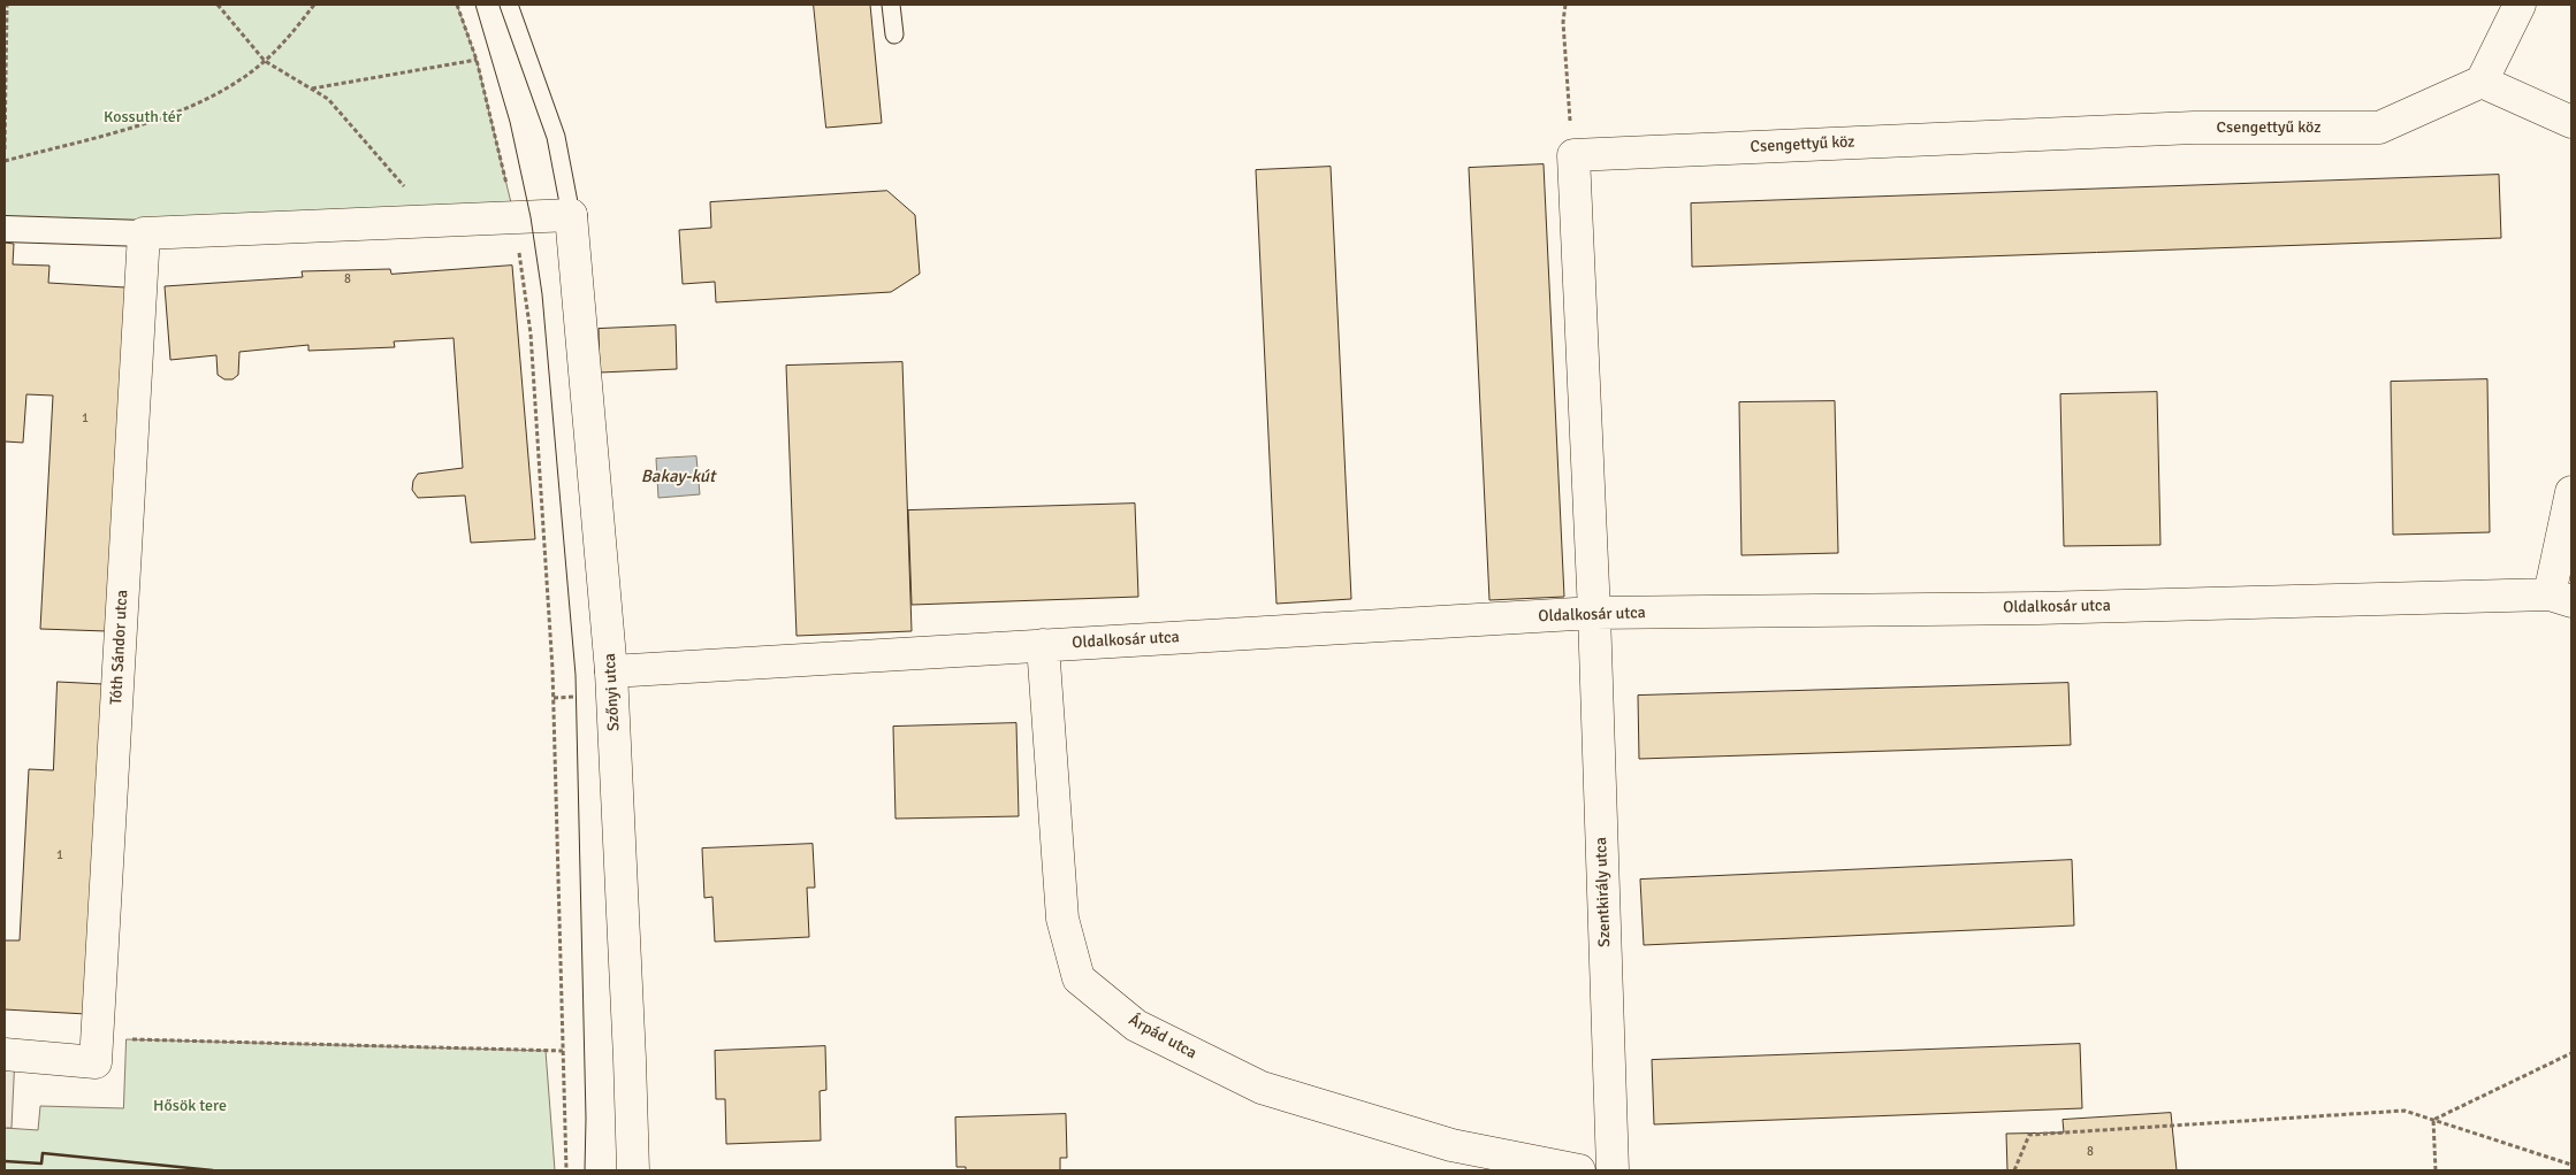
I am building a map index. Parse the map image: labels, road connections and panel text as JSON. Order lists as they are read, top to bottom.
{
  "streets": {
    "street": [
      "Csengettyű köz",
      "Oldalkosár utca",
      "Tóth Sándor utca",
      "Szőnyi utca",
      "Szentkirály utca",
      "Árpád utca"
    ]
  },
  "crossings": [
    ["Oldalkosár utca", "Szőnyi utca"],
    ["Oldalkosár utca", "Szentkirály utca"],
    ["Oldalkosár utca", "Árpád utca"]
  ],
  "water": ["Bakay-kút"],
  "parks": ["Kossuth tér", "Hősök tere"],
  "house_numbers": [
    "8",
    "1",
    "1",
    "8"
  ]
}
